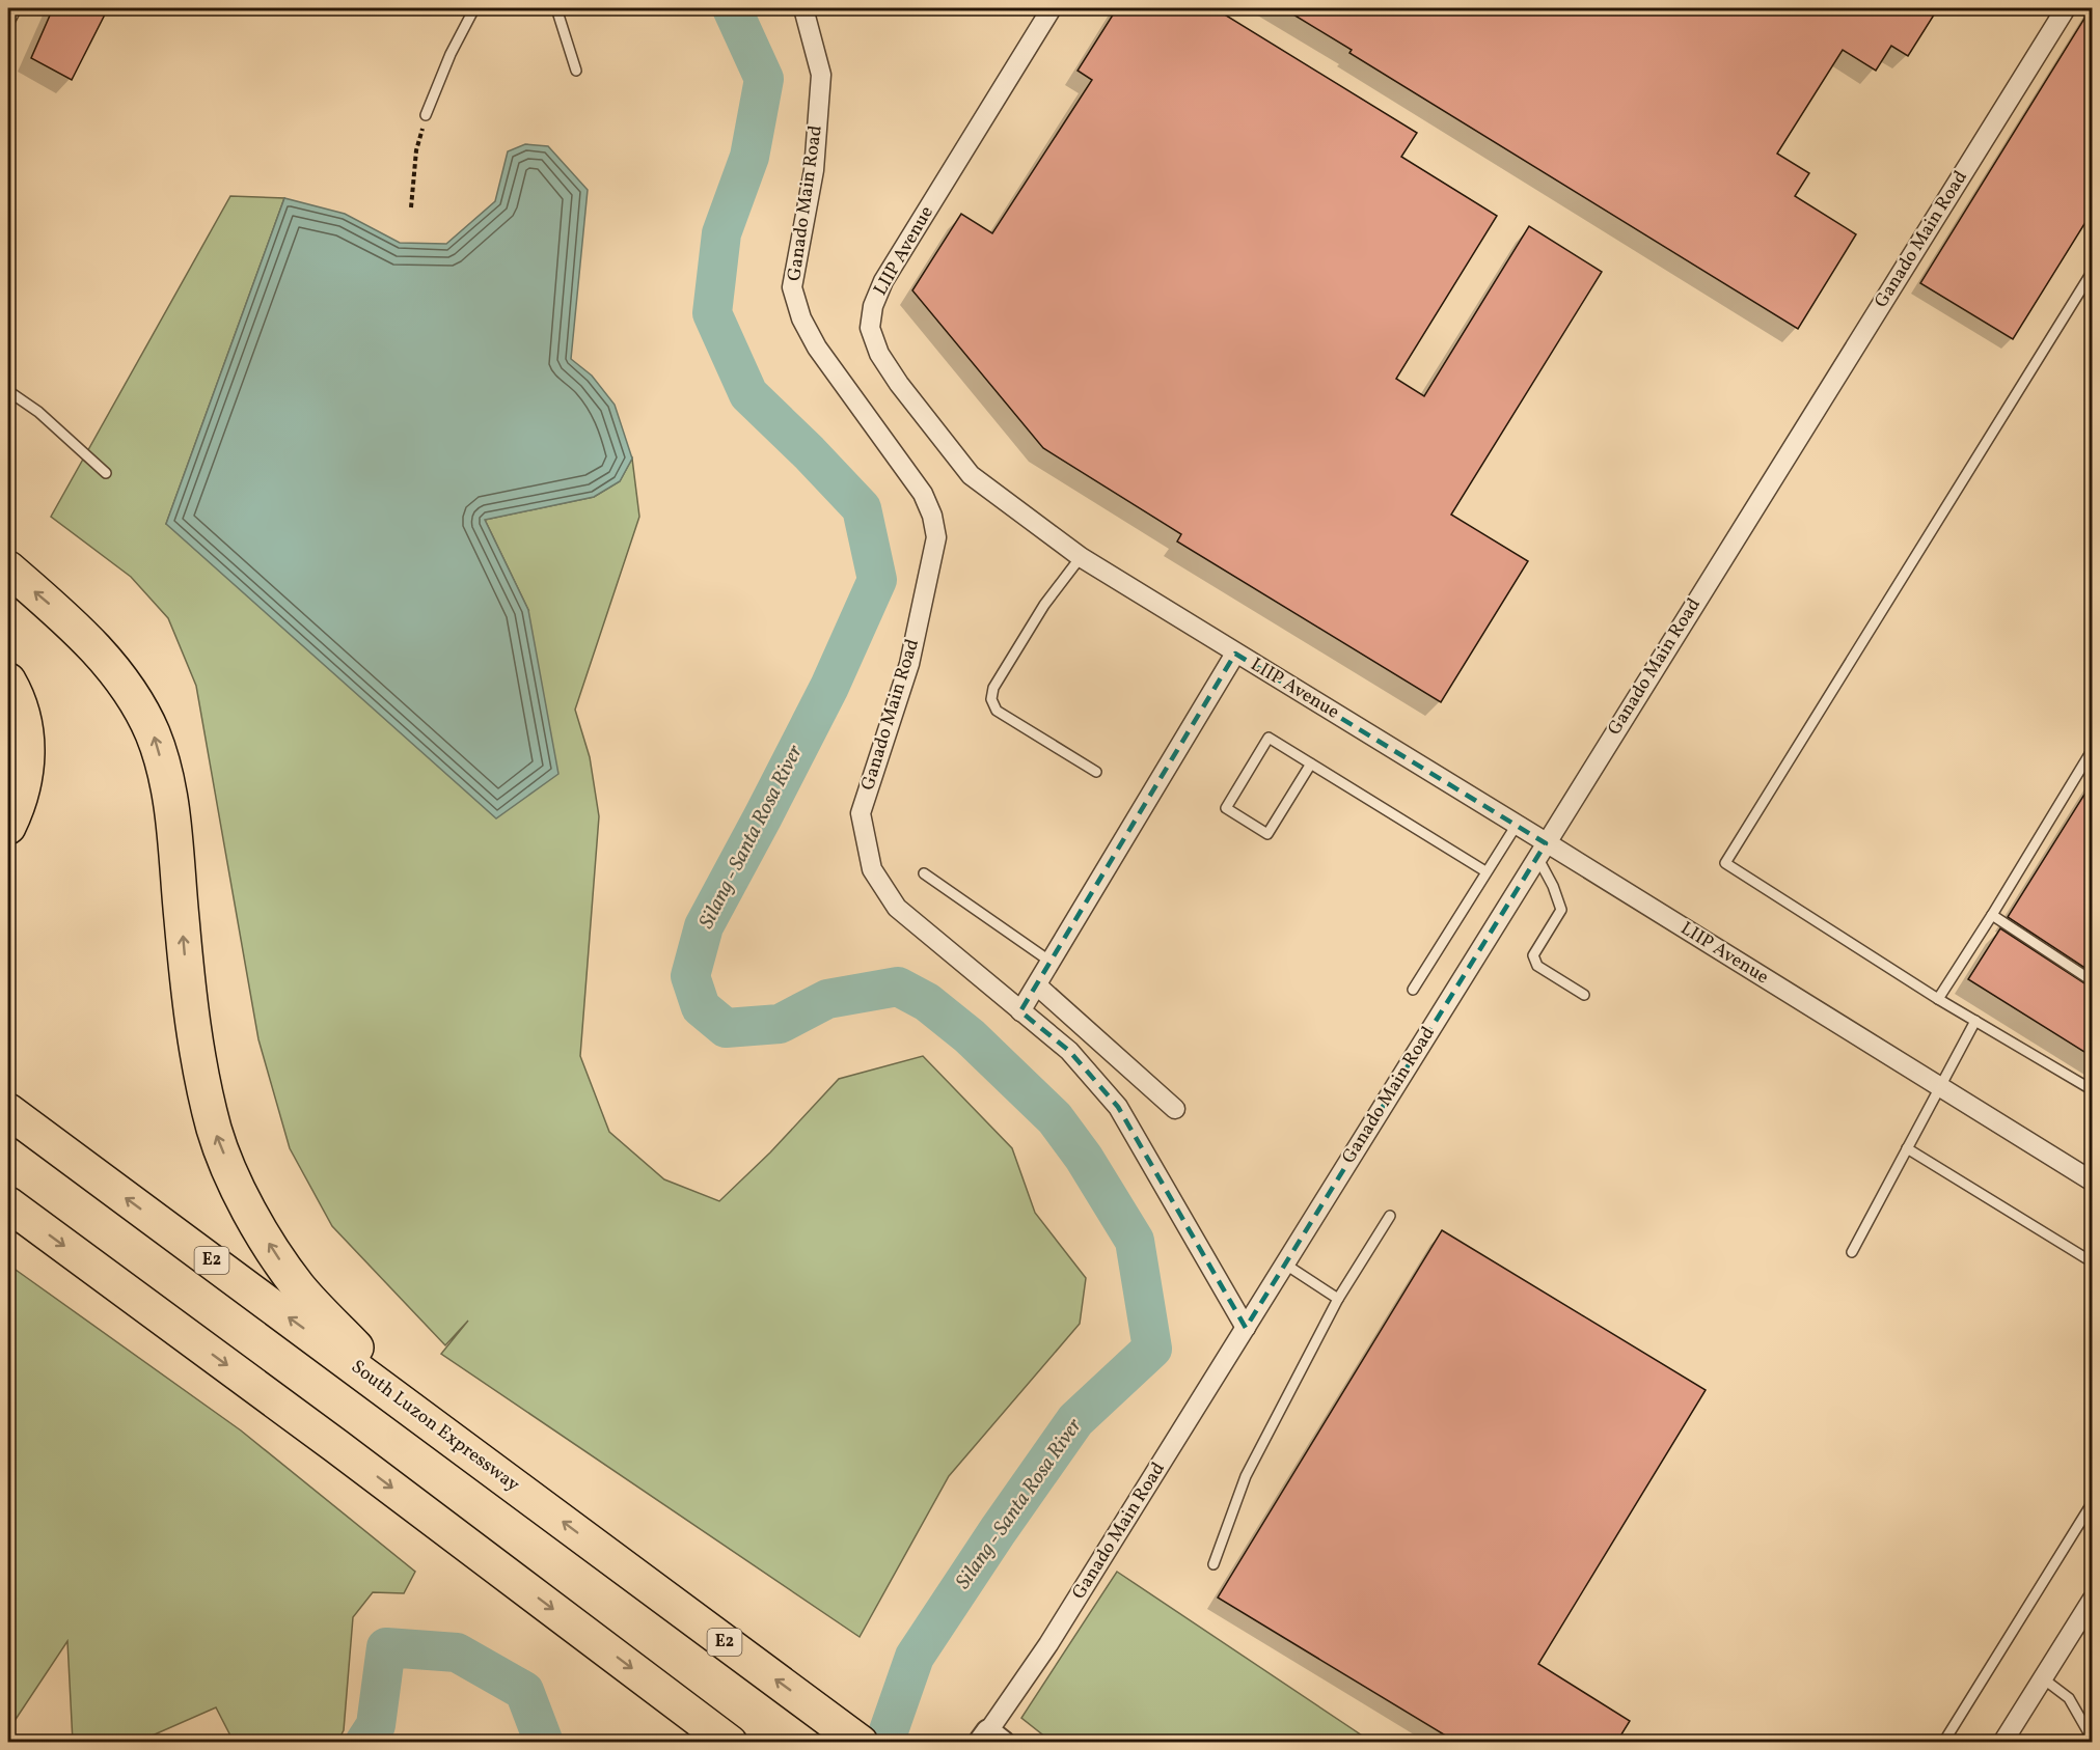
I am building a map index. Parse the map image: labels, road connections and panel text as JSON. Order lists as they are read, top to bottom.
{
  "streets": {
    "highway": ["E2", "South Luzon Expressway"],
    "street": ["Ganado Main Road", "LIIP Avenue"]
  },
  "crossings": [
    ["Ganado Main Road", "LIIP Avenue"]
  ],
  "water": ["Silang - Santa Rosa River"]
}
